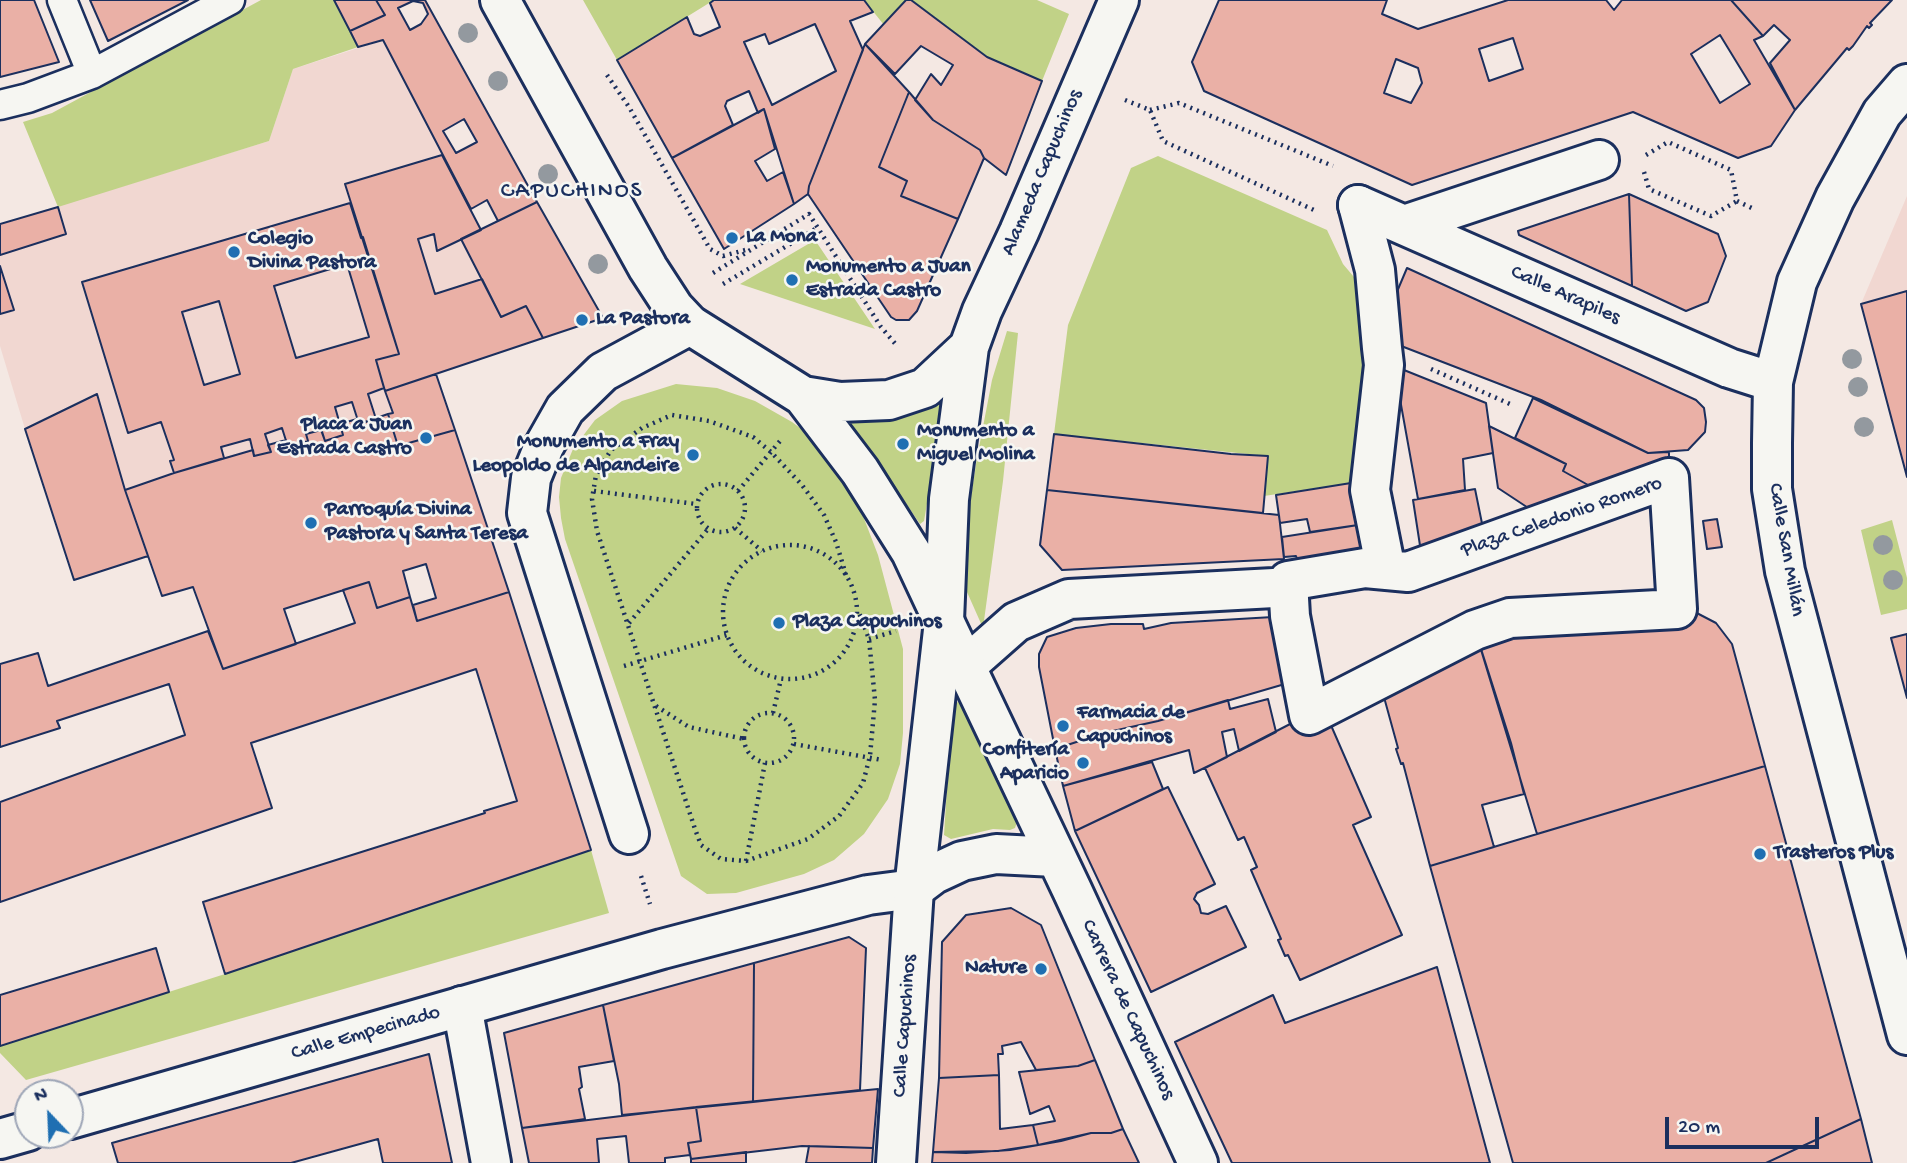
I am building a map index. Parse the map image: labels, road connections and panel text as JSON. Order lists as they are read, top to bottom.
{
  "streets": {
    "street": [
      "Alameda Capuchinos",
      "Calle Arapiles",
      "Plaza Celedonio Romero",
      "Calle San Millán",
      "Carrera de Capuchinos",
      "Calle Capuchinos",
      "Calle Empecinado"
    ]
  },
  "crossings": [
    ["Calle Arapiles", "Calle San Millán"],
    ["Calle Capuchinos", "Calle Empecinado"]
  ],
  "districts": ["CAPUCHINOS"],
  "places": [
    "La Mona",
    "Colegio Divina Pastora",
    "Monumento a Juan Estrada Castro",
    "La Pastora",
    "Placa a Juan Estrada Castro",
    "Monumento a Miguel Molina",
    "Monumento a Fray Leopoldo de Alpandeire",
    "Parroquía Divina Pastora y Santa Teresa",
    "Plaza Capuchinos",
    "Farmacia de Capuchinos",
    "Confitería Aparicio",
    "Trasteros Plus",
    "Nature"
  ],
  "scale_bar": "20 m",
  "north": "top left"
}
